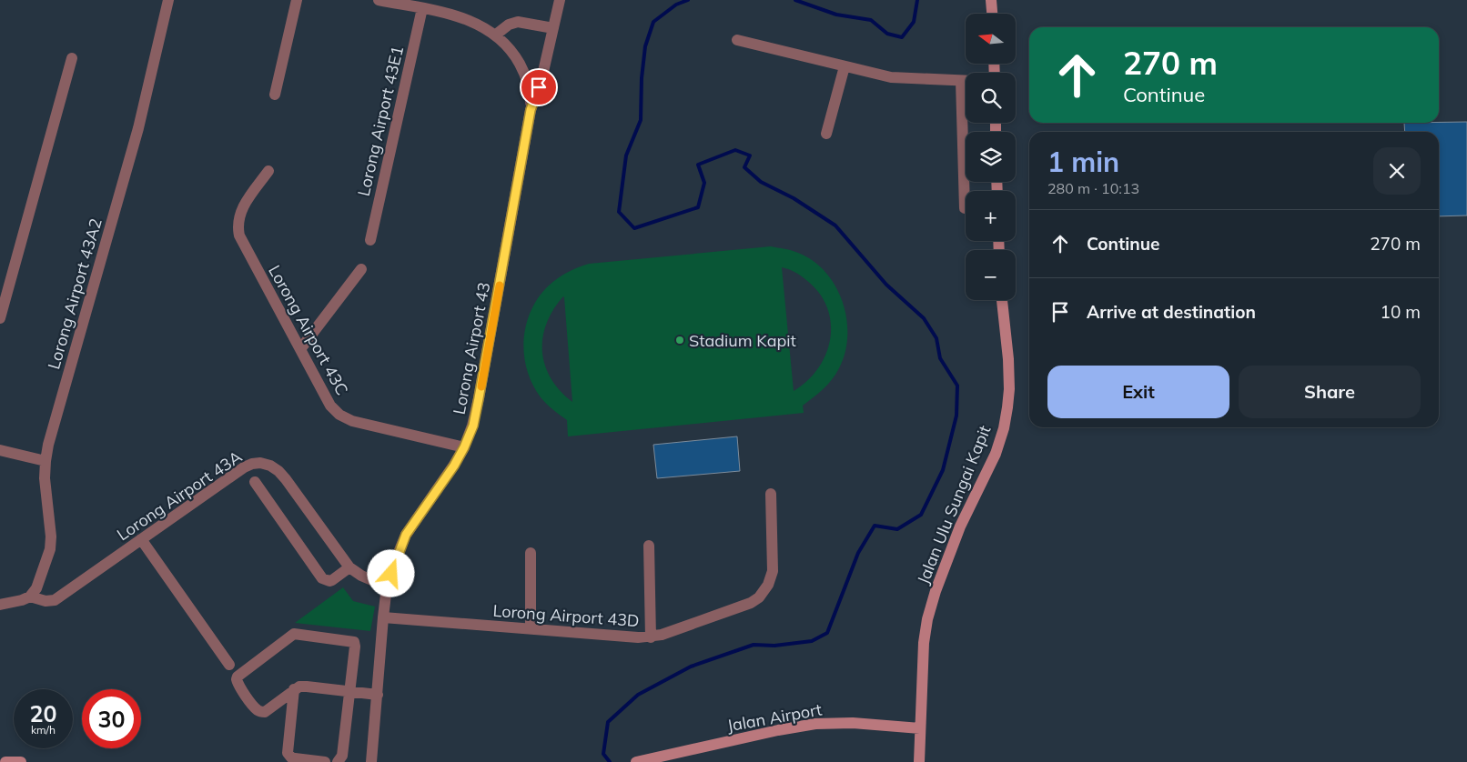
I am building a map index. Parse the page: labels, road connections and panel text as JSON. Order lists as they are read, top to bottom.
{
  "streets": {
    "main road": ["Jalan Ulu Sungai Kapit", "Jalan Airport"],
    "street": [
      "Lorong Airport 43E1",
      "Lorong Airport 43A2",
      "Lorong Airport 43C",
      "Lorong Airport 43",
      "Lorong Airport 43A",
      "Lorong Airport 43D"
    ]
  },
  "crossings": [
    ["Lorong Airport 43A2", "Lorong Airport 43A"],
    ["Lorong Airport 43C", "Lorong Airport 43"],
    ["Lorong Airport 43", "Lorong Airport 43A"],
    ["Lorong Airport 43", "Lorong Airport 43D"],
    ["Jalan Ulu Sungai Kapit", "Jalan Airport"]
  ],
  "places": ["Stadium Kapit"],
  "north": "left",
  "page": {
    "map_buttons": ["+", "−"],
    "turn": ["270 m", "Continue"],
    "heading": ["1 min", "280 m · 10:13"],
    "list": [
      {
        "name": "Continue",
        "value": "270 m"
      },
      {
        "name": "Arrive at destination",
        "value": "10 m"
      }
    ],
    "buttons": ["Exit", "Share"],
    "speed": "20 km/h",
    "limit": "30"
  }
}
